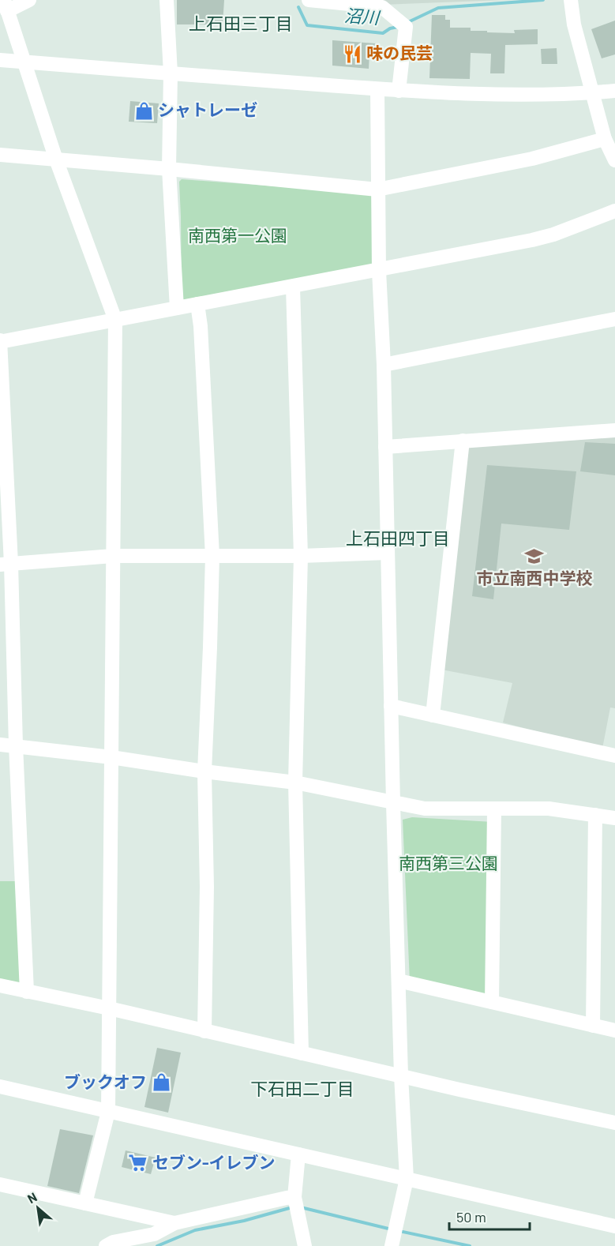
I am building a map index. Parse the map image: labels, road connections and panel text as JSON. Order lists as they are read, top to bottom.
{
  "districts": ["上石田三丁目", "上石田四丁目", "下石田二丁目"],
  "water": ["沼川"],
  "parks": ["南西第一公園", "南西第三公園"],
  "places": {
    "restaurant": ["味の民芸"],
    "shop": ["シャトレーゼ", "ブックオフ"],
    "school or university": ["市立南西中学校"],
    "supermarket": ["セブン-イレブン"]
  },
  "scale_bar": "50 m",
  "north": "top left"
}
